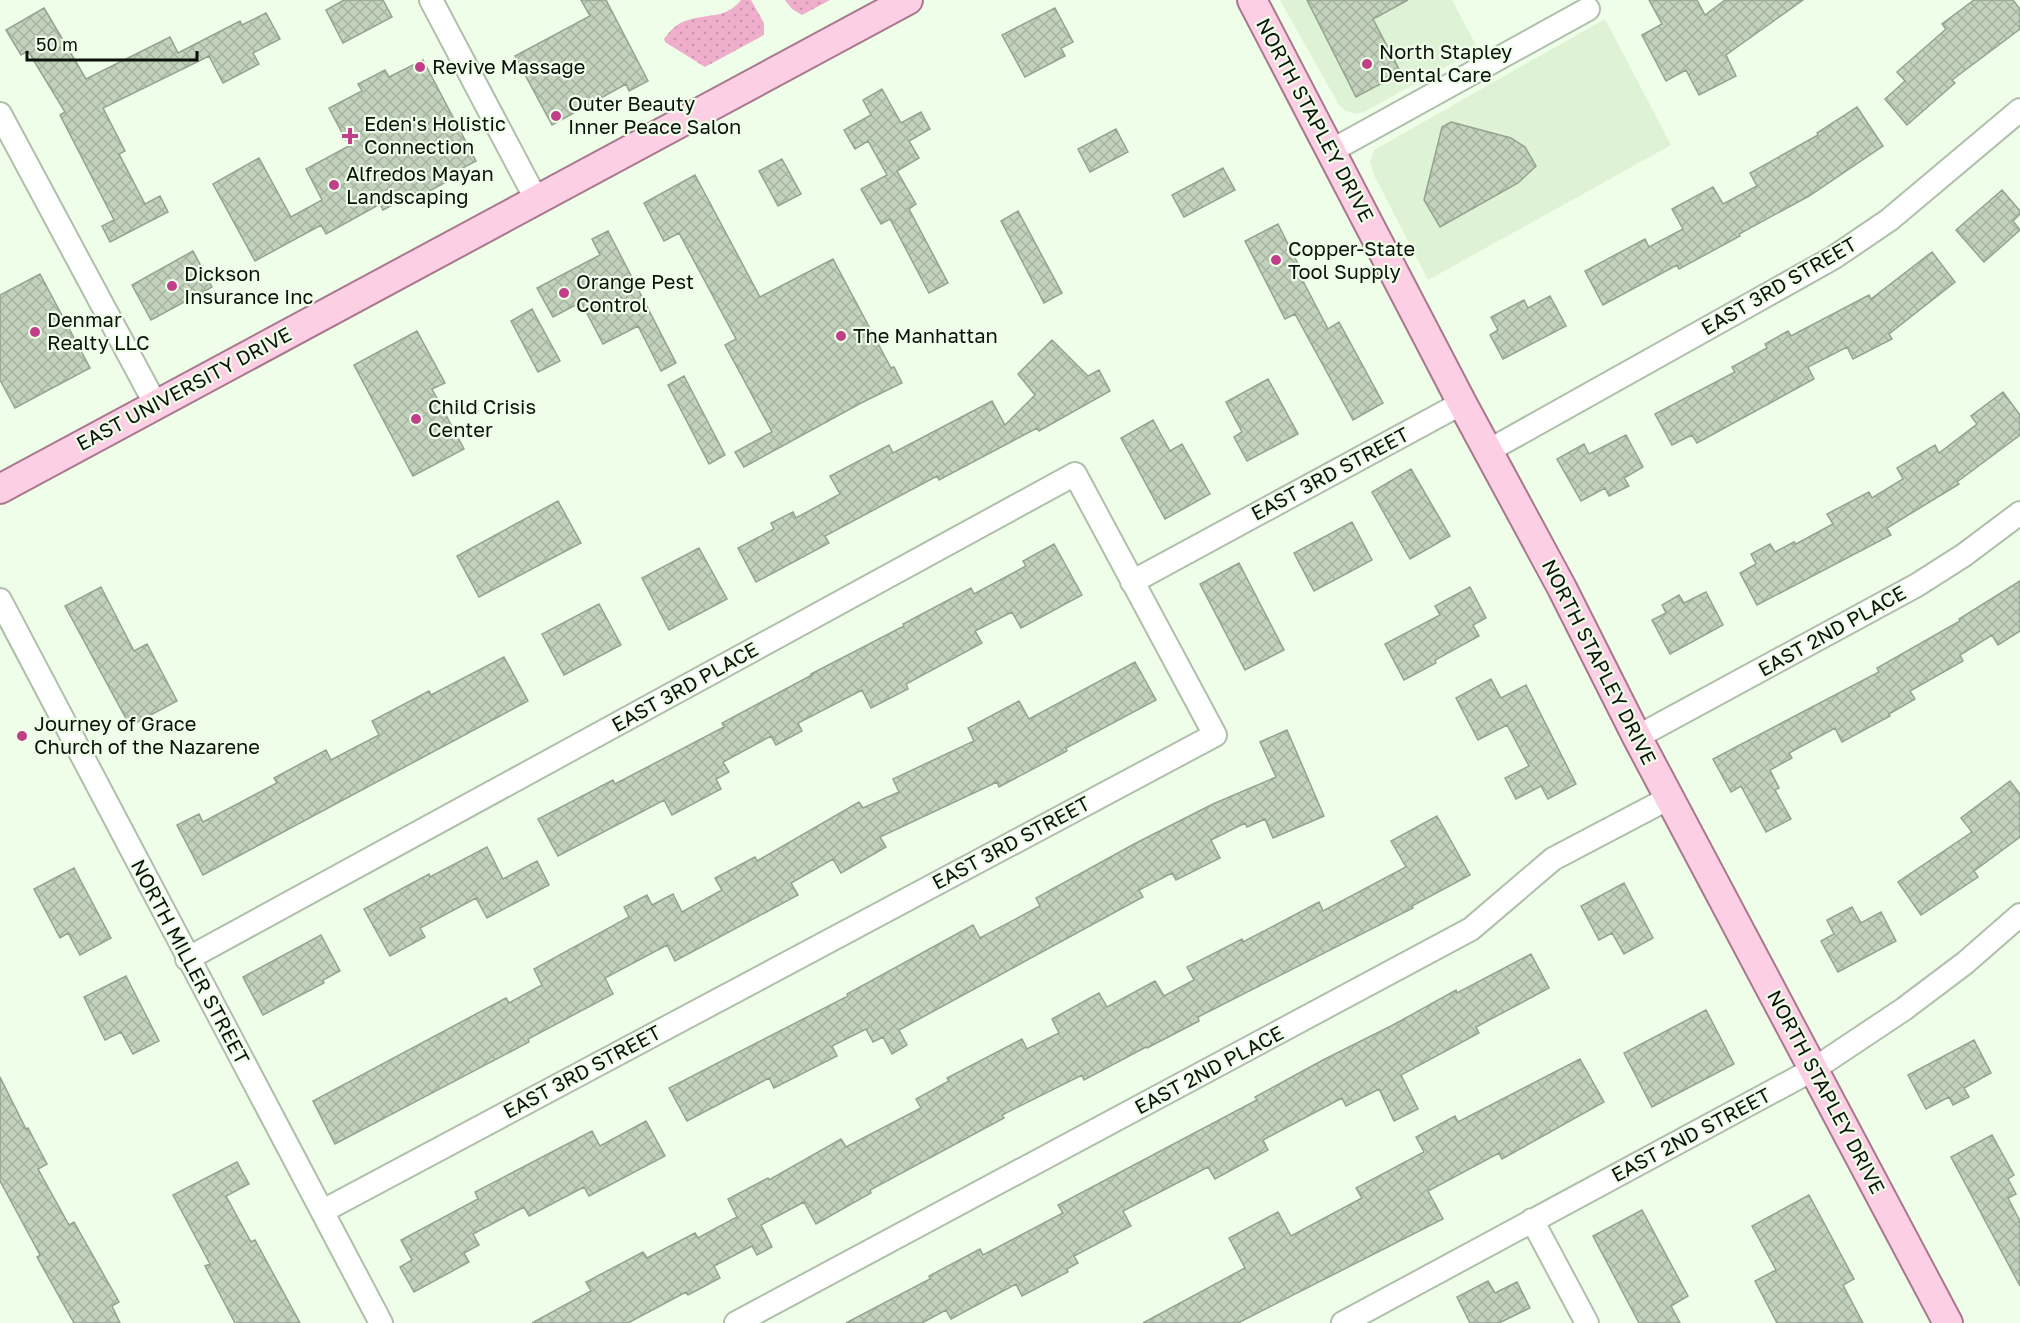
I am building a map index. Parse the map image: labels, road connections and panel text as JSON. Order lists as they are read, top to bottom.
{
  "streets": {
    "main road": ["NORTH STAPLEY DRIVE", "EAST UNIVERSITY DRIVE"],
    "street": [
      "EAST 3RD STREET",
      "EAST 2ND PLACE",
      "EAST 3RD PLACE",
      "NORTH MILLER STREET",
      "EAST 2ND STREET"
    ]
  },
  "crossings": [
    ["NORTH STAPLEY DRIVE", "EAST 3RD STREET"],
    ["NORTH STAPLEY DRIVE", "EAST 2ND PLACE"],
    ["NORTH STAPLEY DRIVE", "EAST 2ND STREET"],
    ["EAST 3RD STREET", "EAST 3RD PLACE"],
    ["EAST 3RD STREET", "NORTH MILLER STREET"],
    ["EAST 3RD PLACE", "NORTH MILLER STREET"]
  ],
  "places": {
    "other": [
      "North Stapley Dental Care",
      "Revive Massage",
      "Outer Beauty Inner Peace Salon",
      "Alfredos Mayan Landscaping",
      "Copper-State Tool Supply",
      "Dickson Insurance Inc",
      "Orange Pest Control",
      "Denmar Realty LLC",
      "The Manhattan",
      "Child Crisis Center",
      "Journey of Grace Church of the Nazarene"
    ],
    "health": ["Eden's Holistic Connection"]
  },
  "scale_bar": "50 m"
}
